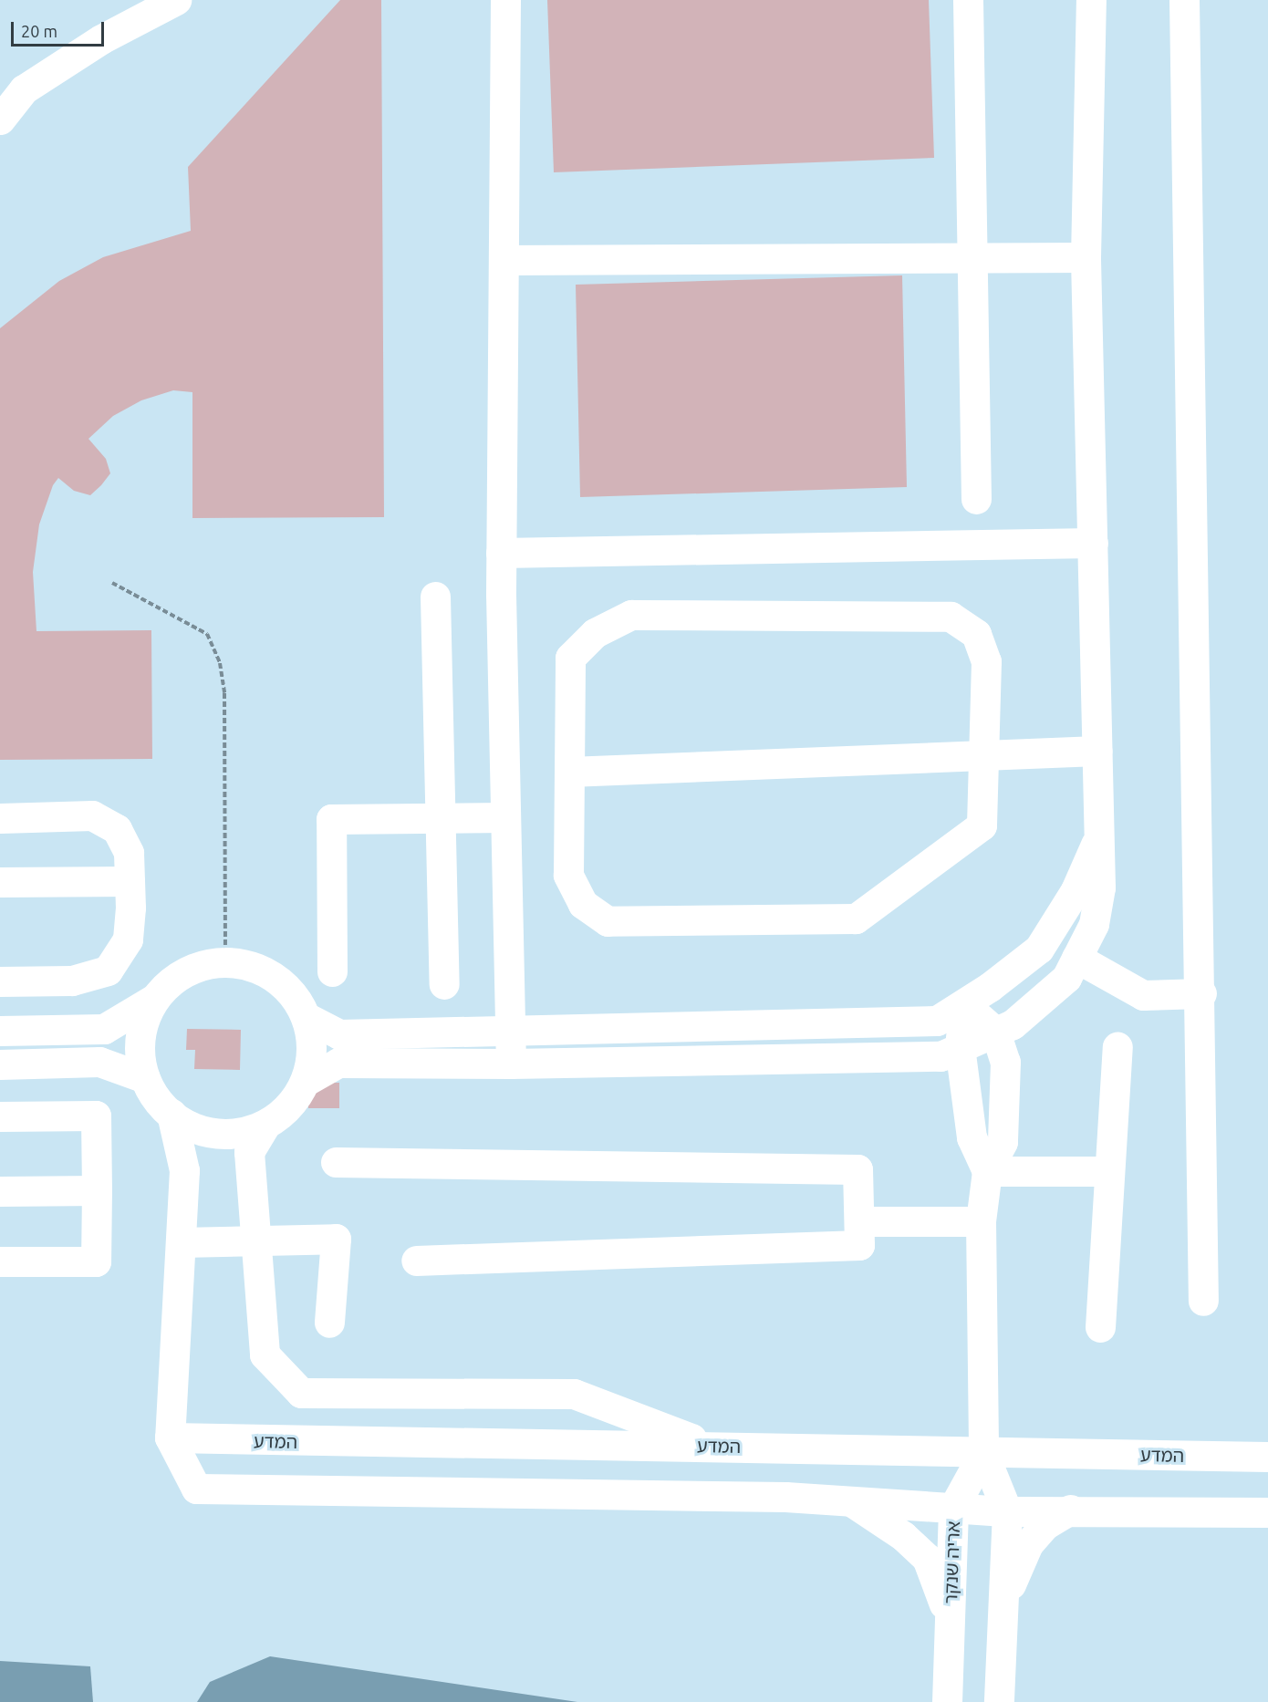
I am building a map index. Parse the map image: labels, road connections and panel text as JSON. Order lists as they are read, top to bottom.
{
  "streets": {
    "street": ["המדע", "אריה שנקר"]
  },
  "crossings": [
    ["המדע", "אריה שנקר"]
  ],
  "scale_bar": "20 m"
}
